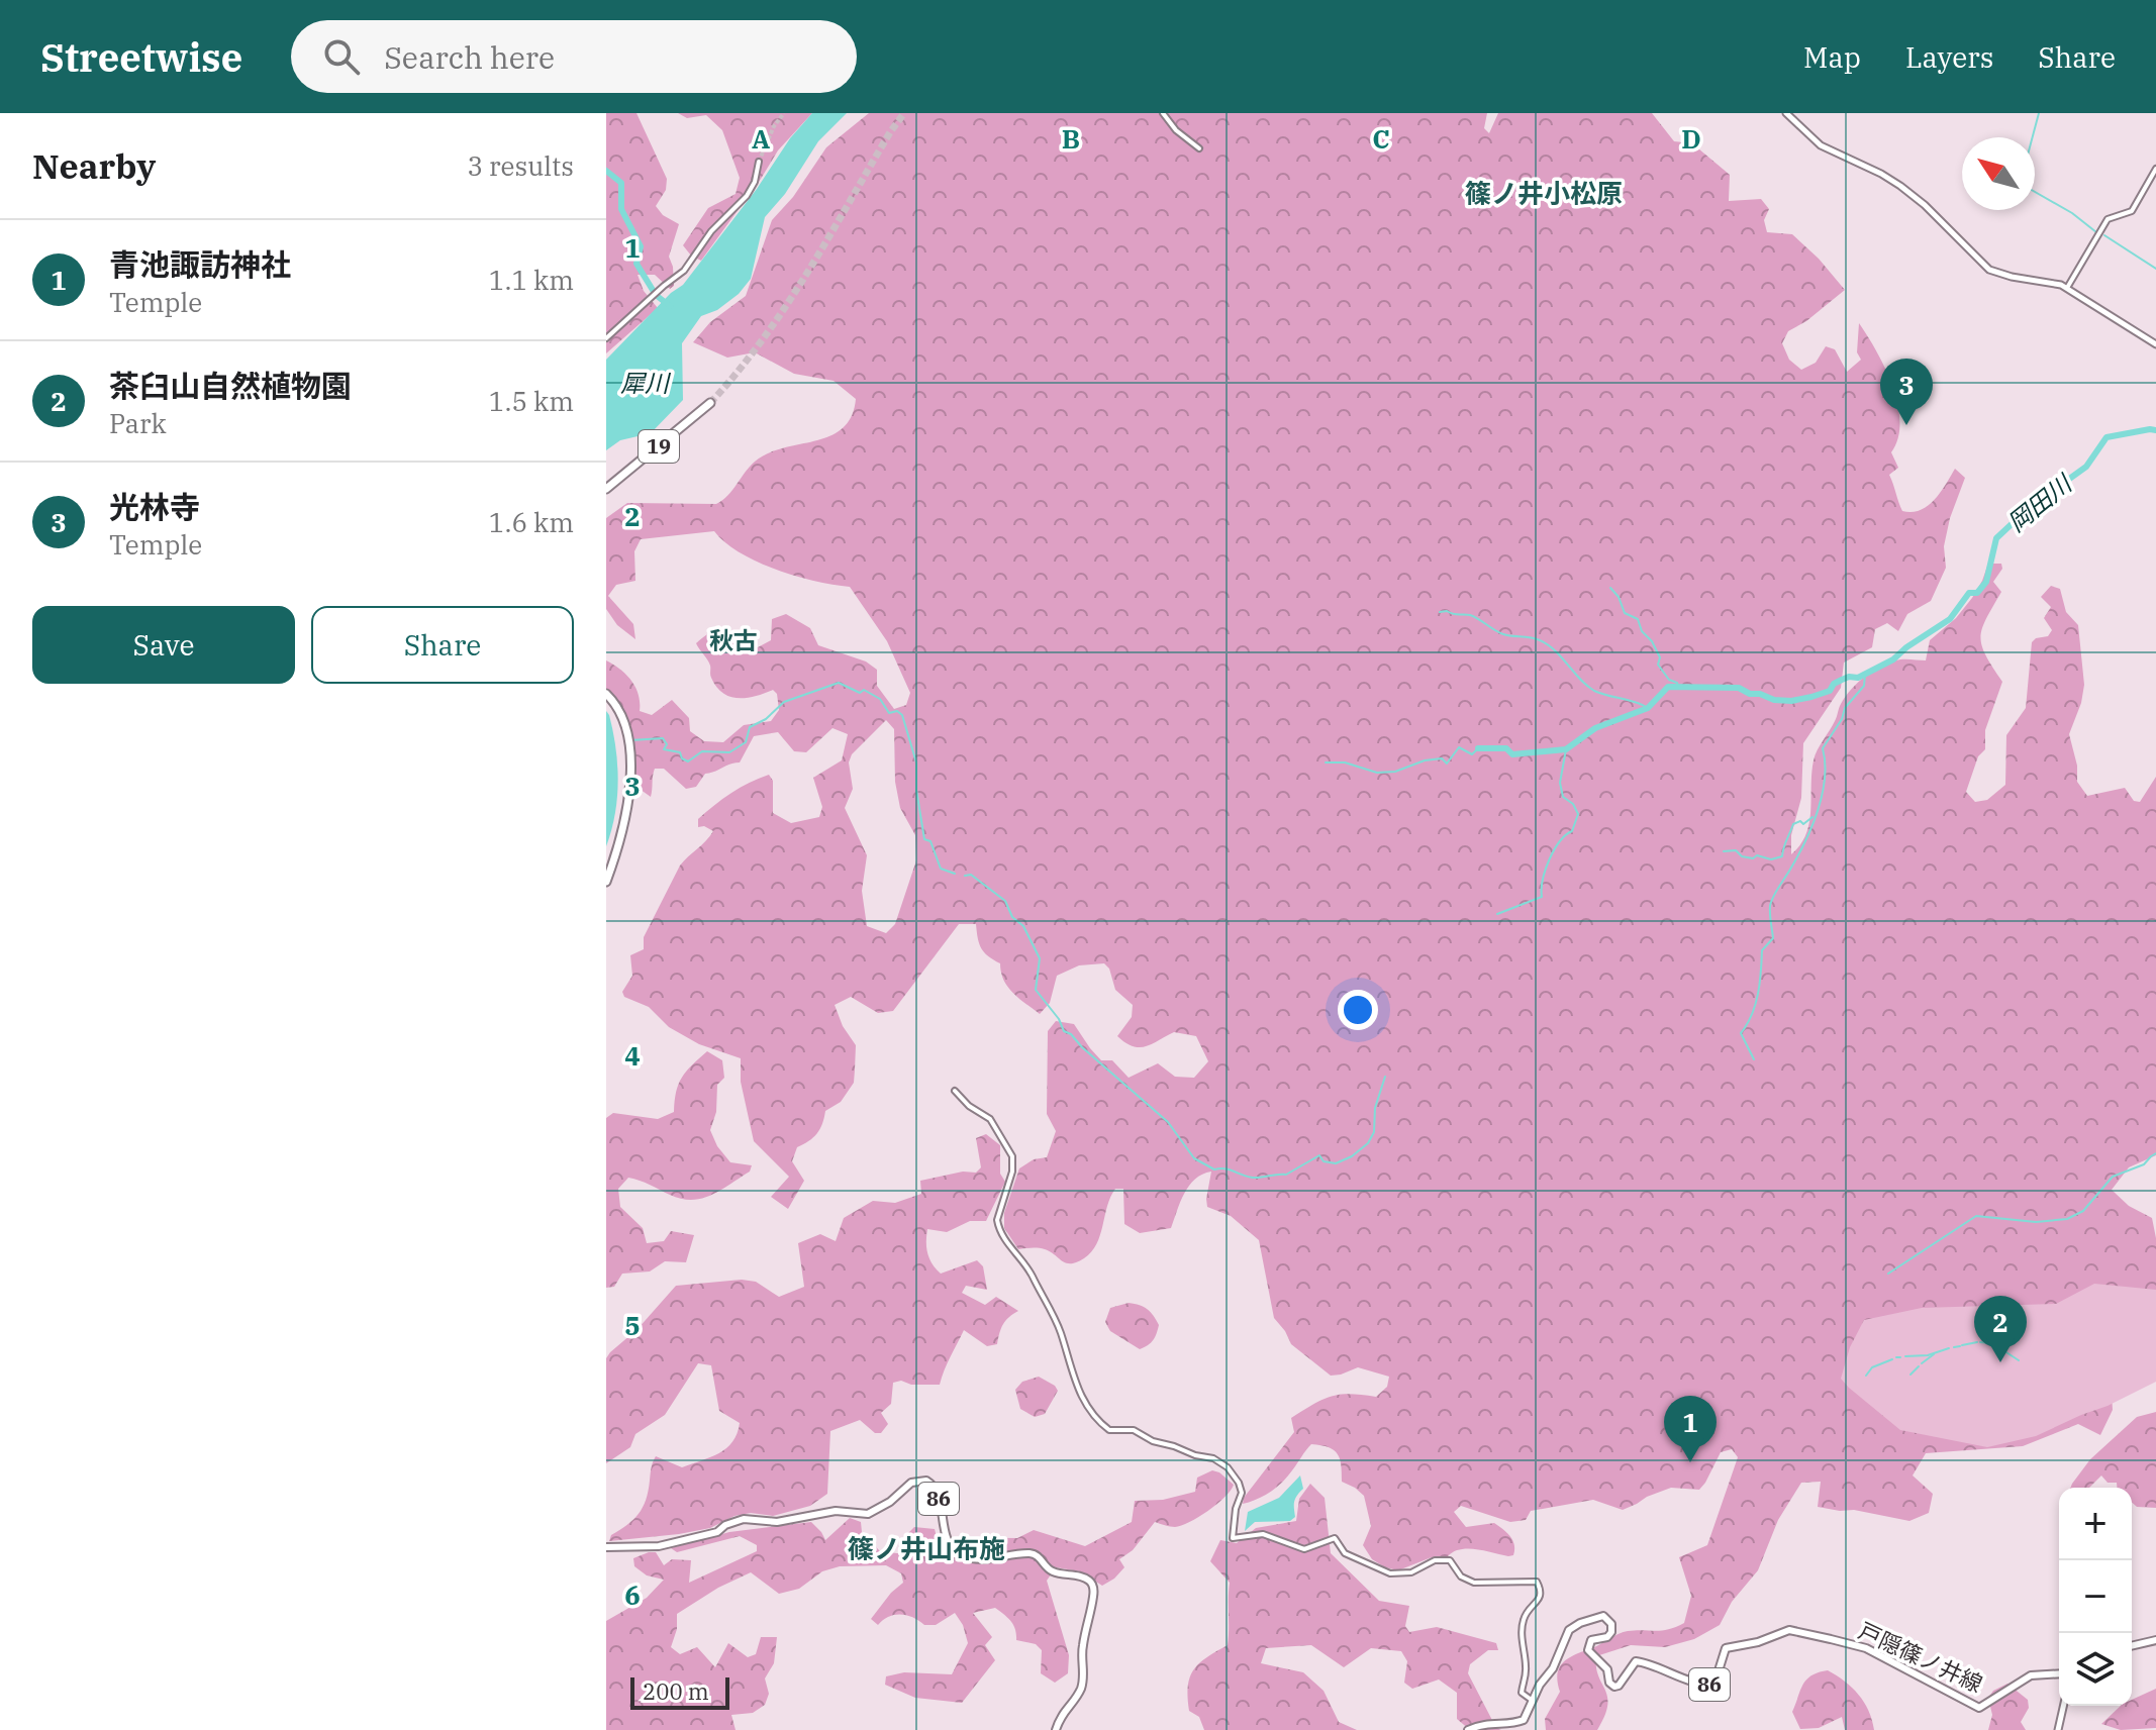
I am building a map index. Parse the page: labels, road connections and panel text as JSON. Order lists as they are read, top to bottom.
{
  "streets": {
    "highway": ["19"],
    "main road": ["86", "戸隠篠ノ井線"]
  },
  "districts": ["篠ノ井小松原", "秋古", "篠ノ井山布施"],
  "water": ["犀川", "岡田川"],
  "scale_bar": "200 m",
  "north": "top left",
  "page": {
    "header": "Streetwise",
    "search": "Search here",
    "nav": ["Map", "Layers", "Share"],
    "heading": ["Nearby", "3 results"],
    "list": [
      {
        "mark": "1",
        "name": "青池諏訪神社",
        "note": "Temple",
        "value": "1.1 km"
      },
      {
        "mark": "2",
        "name": "茶臼山自然植物園",
        "note": "Park",
        "value": "1.5 km"
      },
      {
        "mark": "3",
        "name": "光林寺",
        "note": "Temple",
        "value": "1.6 km"
      }
    ],
    "pins": ["3", "2", "1"],
    "buttons": ["Save", "Share"],
    "map_buttons": ["+", "−"],
    "scale": "200 m"
  },
  "grid": {
    "columns": [
      "A",
      "B",
      "C",
      "D"
    ],
    "rows": [
      "1",
      "2",
      "3",
      "4",
      "5",
      "6"
    ]
  }
}
